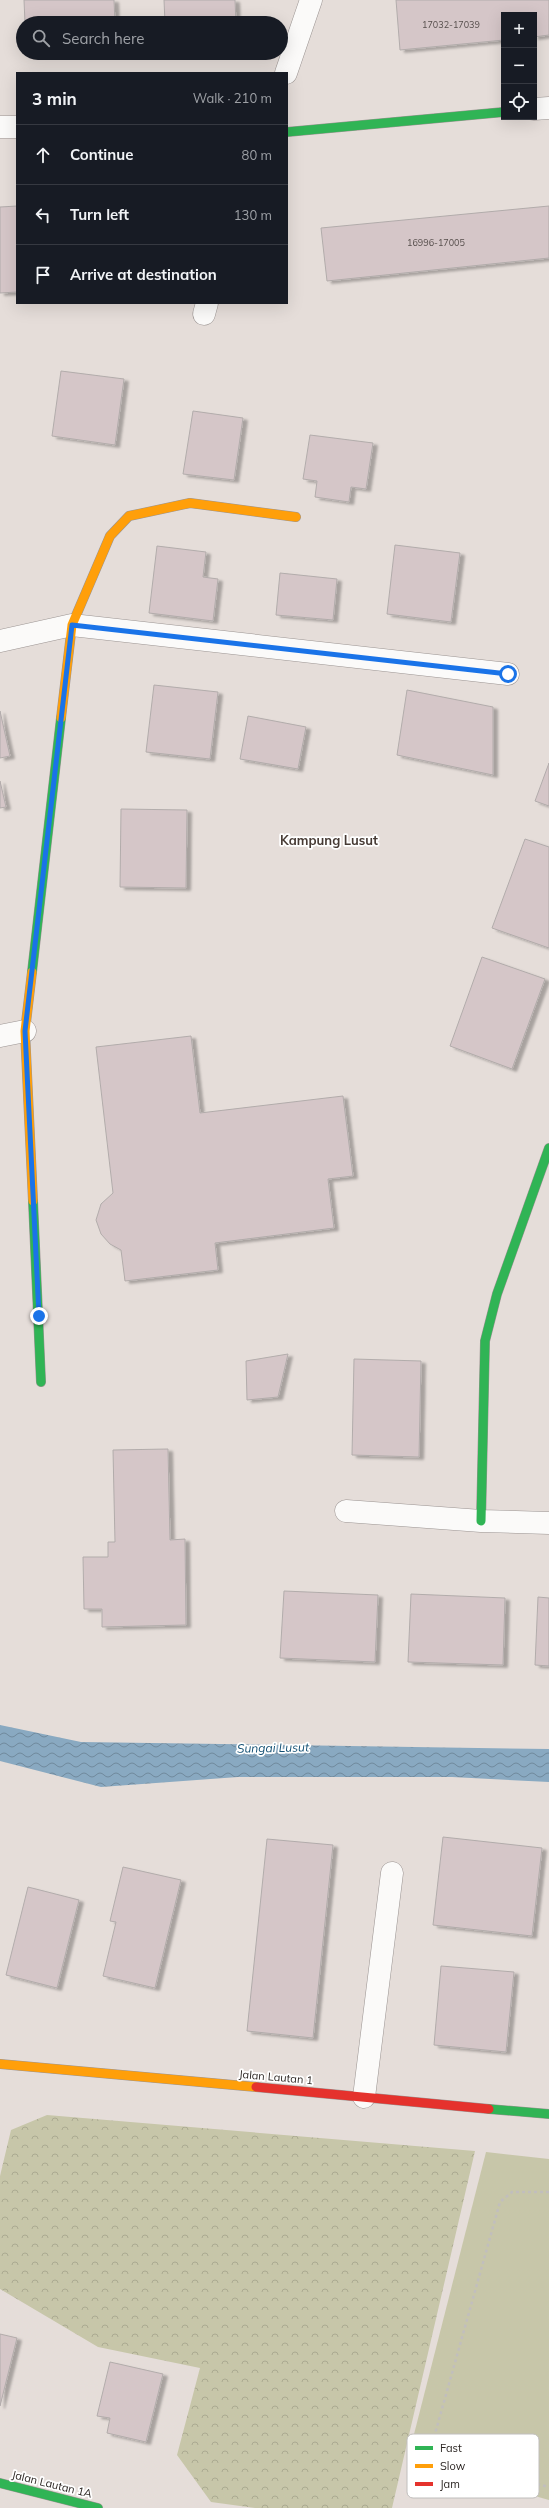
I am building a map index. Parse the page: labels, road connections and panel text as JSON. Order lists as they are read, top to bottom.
{
  "streets": {
    "street": ["Jalan Lautan 1", "Jalan Lautan 1A"]
  },
  "districts": ["Kampung Lusut"],
  "water": ["Sungai Lusut"],
  "house_numbers": ["17032-17039", "16996-17005"],
  "legend": ["Fast", "Slow", "Jam"],
  "page": {
    "map_buttons": ["+", "−"],
    "search": "Search here",
    "heading": ["3 min", "Walk · 210 m"],
    "list": [
      ["Continue", "80 m"],
      ["Turn left", "130 m"],
      "Arrive at destination"
    ]
  }
}
